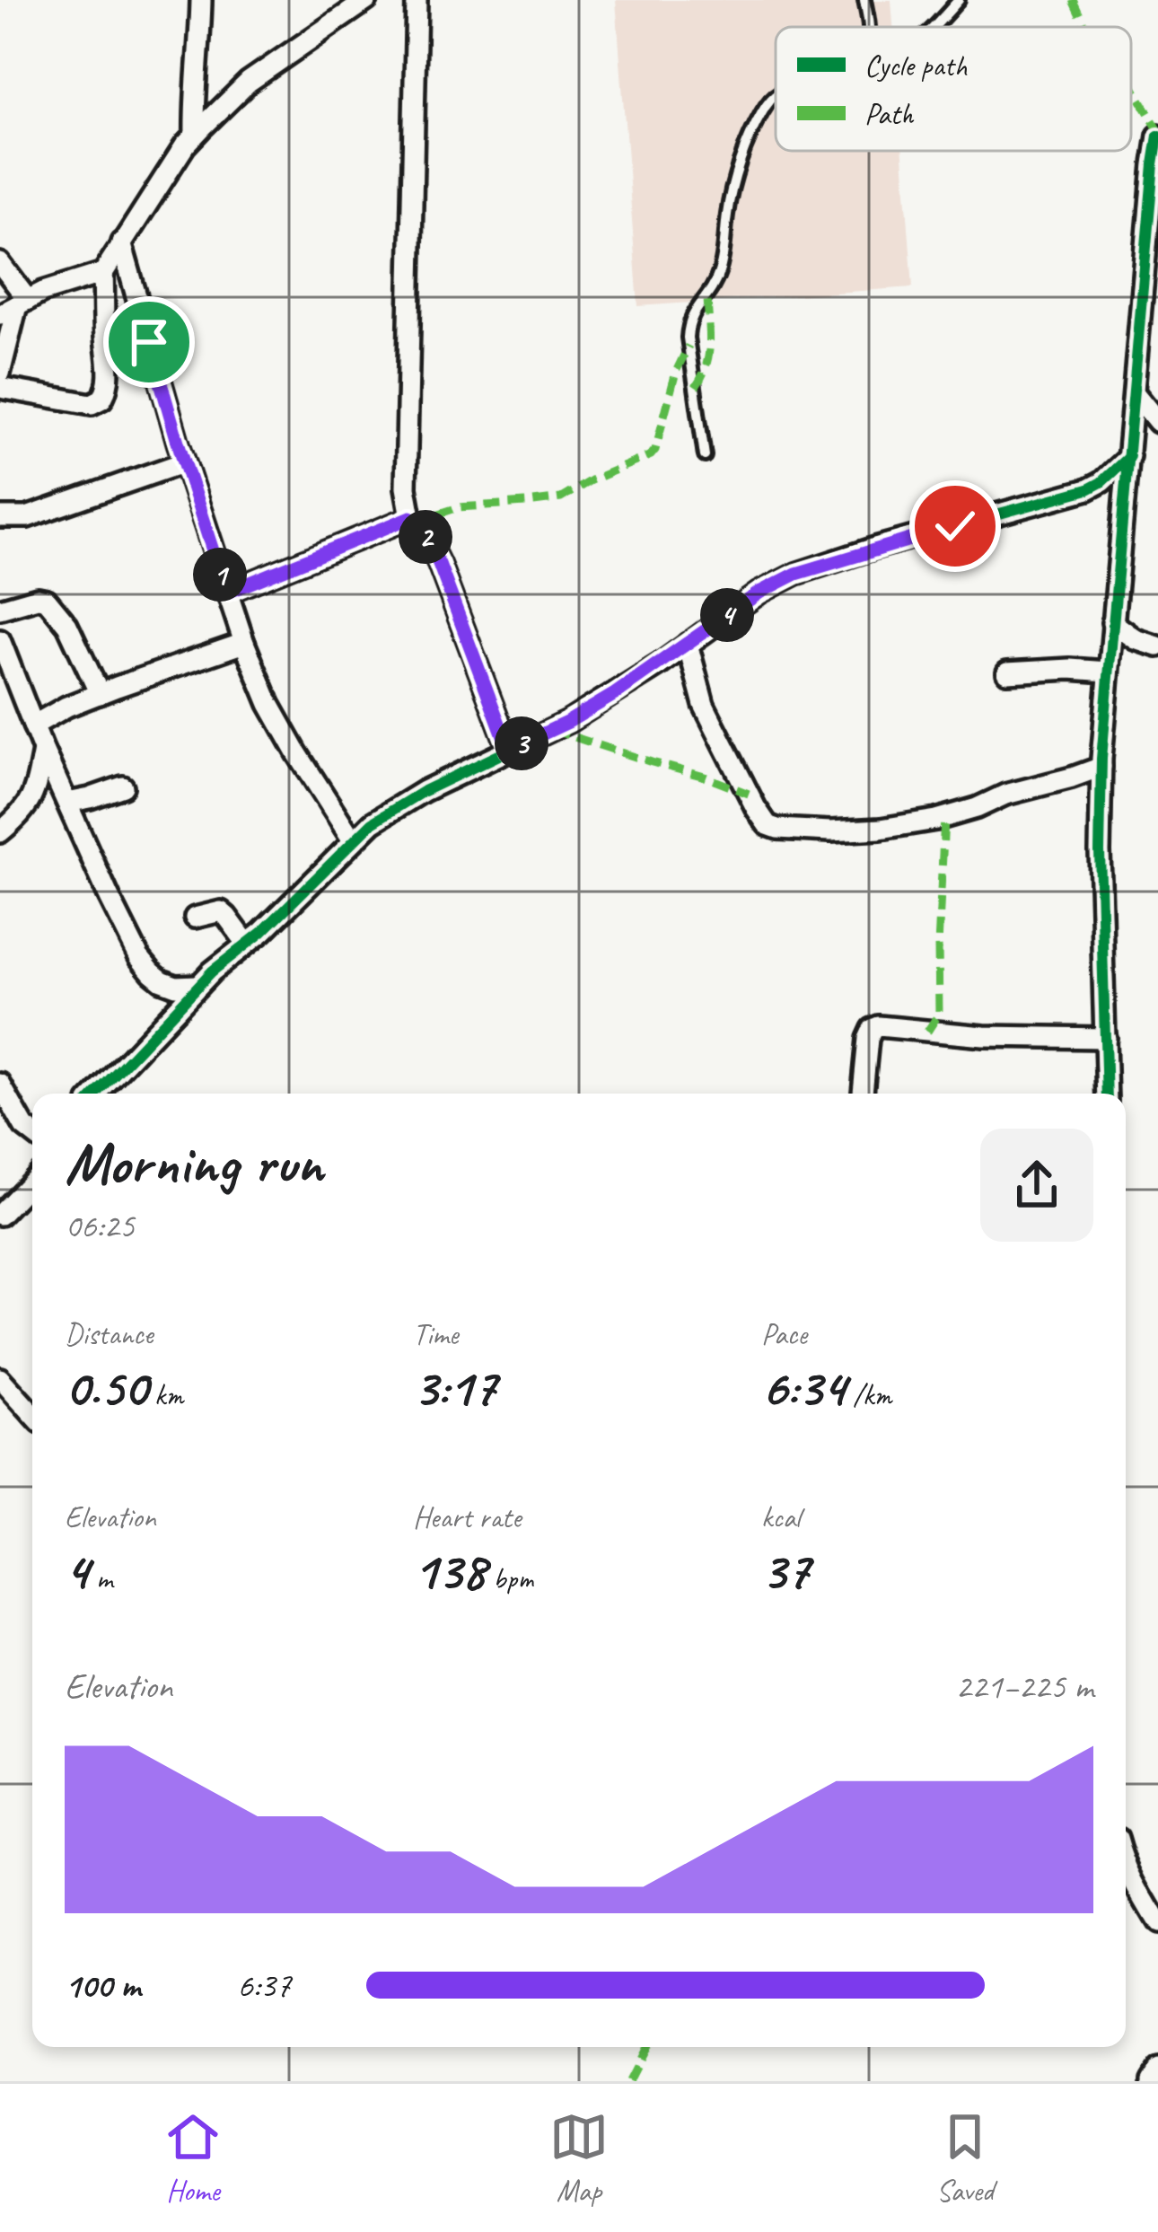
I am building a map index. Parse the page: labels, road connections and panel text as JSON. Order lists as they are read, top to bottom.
{
  "legend": ["Cycle path", "Path"],
  "page": {
    "pins": [
      "2",
      "1",
      "4",
      "3"
    ],
    "heading": ["Morning run", "06:25"],
    "stats": [
      ["Distance", "0.50 km"],
      ["Time", "3:17"],
      ["Pace", "6:34 /km"],
      ["Elevation", "4 m"],
      ["Heart rate", "138 bpm"],
      ["kcal", "37"]
    ],
    "chart": ["Elevation", "221–225 m"],
    "list": [
      {
        "name": "100 m",
        "note": "6:37"
      }
    ],
    "tabs": ["Home", "Map", "Saved"]
  }
}
